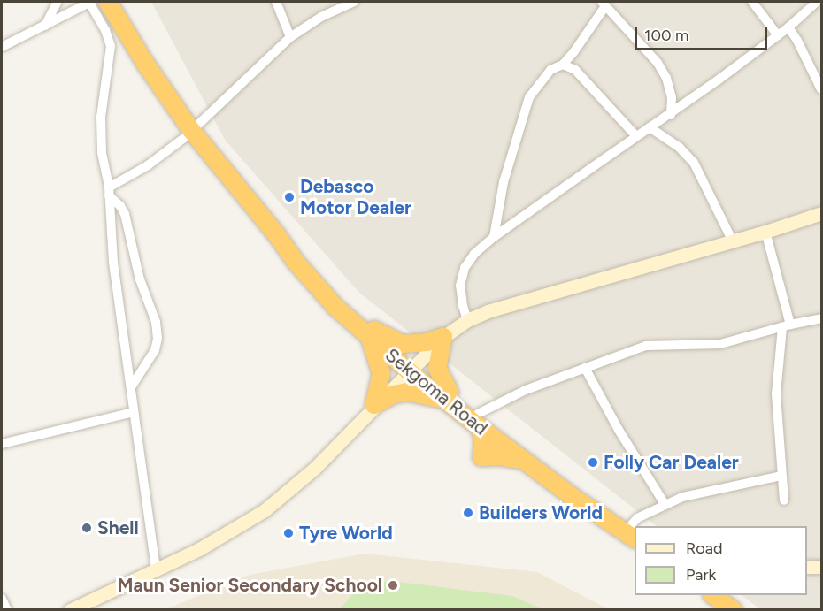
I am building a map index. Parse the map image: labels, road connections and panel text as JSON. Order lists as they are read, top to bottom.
{
  "streets": {
    "highway": ["Sekgoma Road"]
  },
  "places": [
    "Debasco Motor Dealer",
    "Folly Car Dealer",
    "Builders World",
    "Shell",
    "Tyre World",
    "Maun Senior Secondary School"
  ],
  "legend": ["Road", "Park"],
  "scale_bar": "100 m"
}
